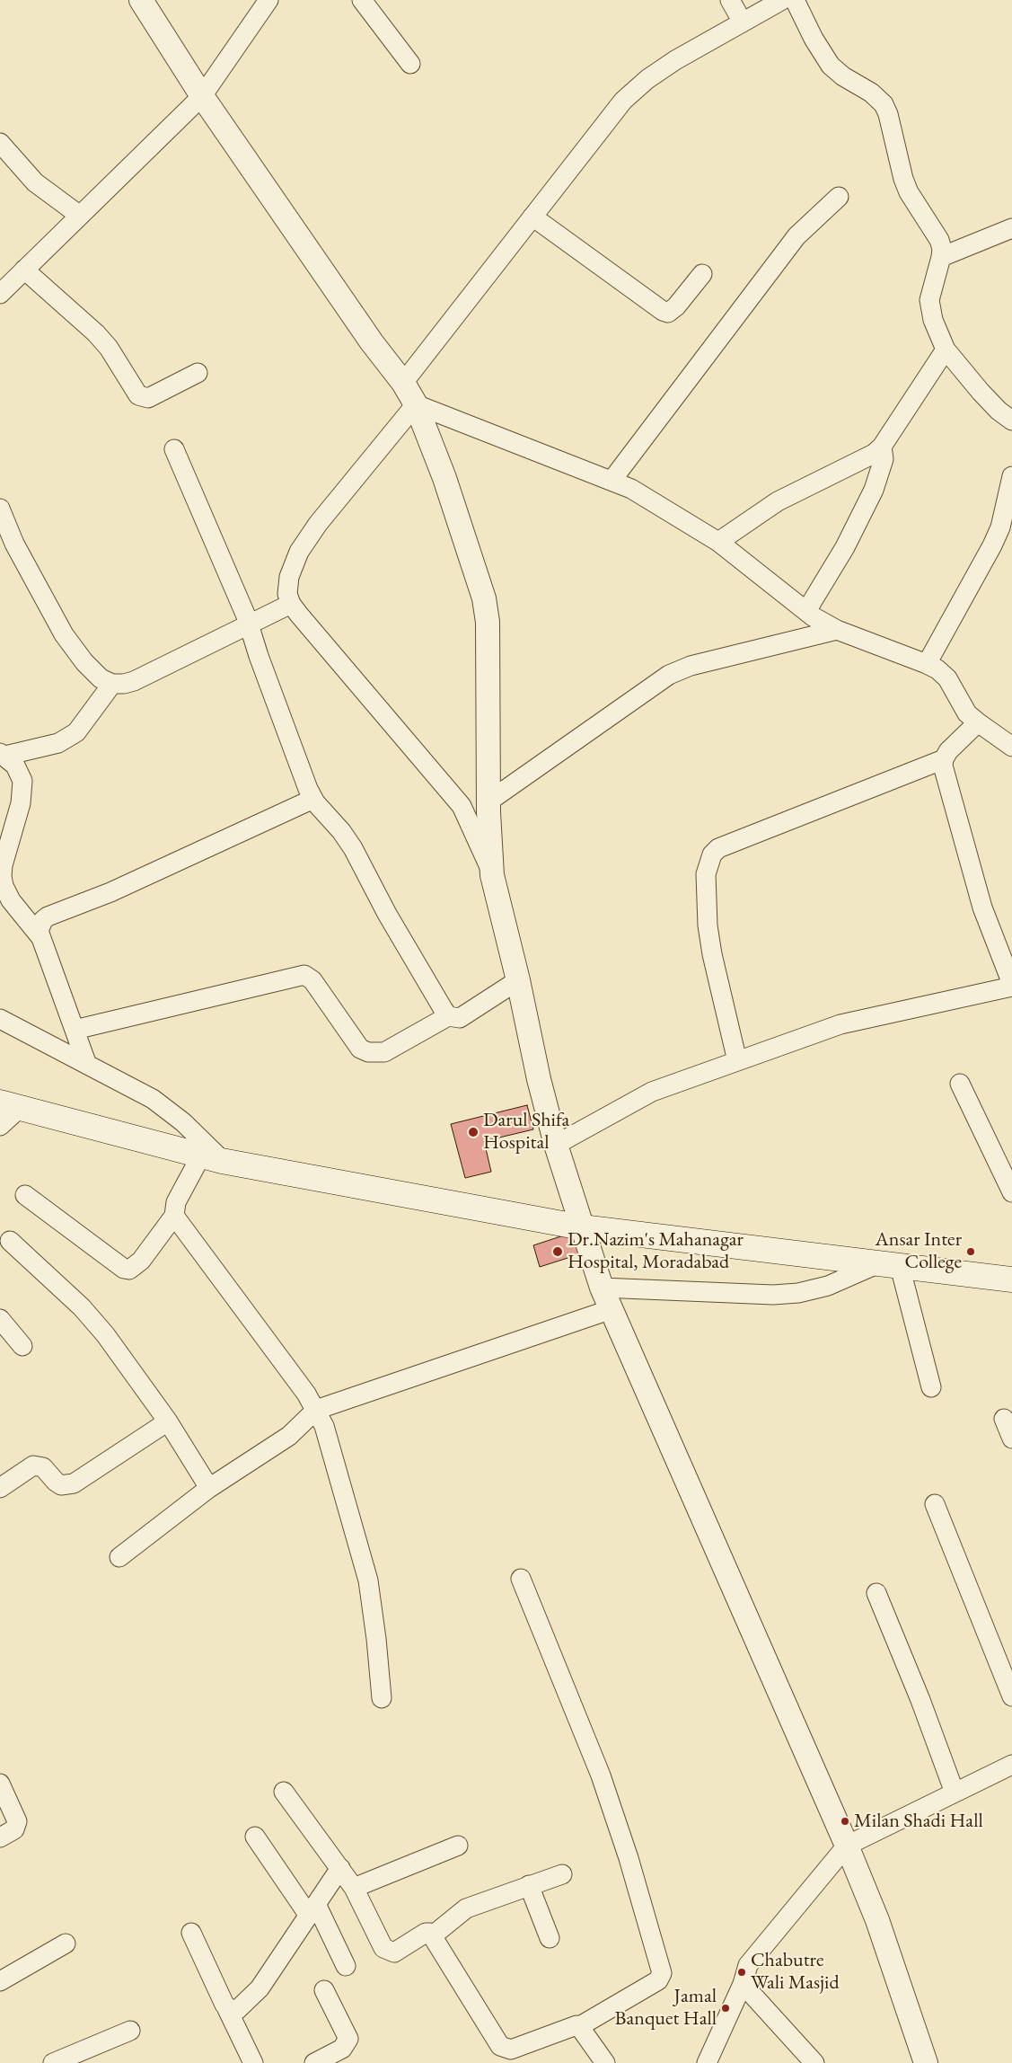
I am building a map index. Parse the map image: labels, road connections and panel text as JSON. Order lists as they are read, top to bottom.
{
  "places": [
    "Darul Shifa Hospital",
    "Dr.Nazim's Mahanagar Hospital, Moradabad",
    "Ansar Inter College",
    "Milan Shadi Hall",
    "Chabutre Wali Masjid",
    "Jamal Banquet Hall"
  ]
}
